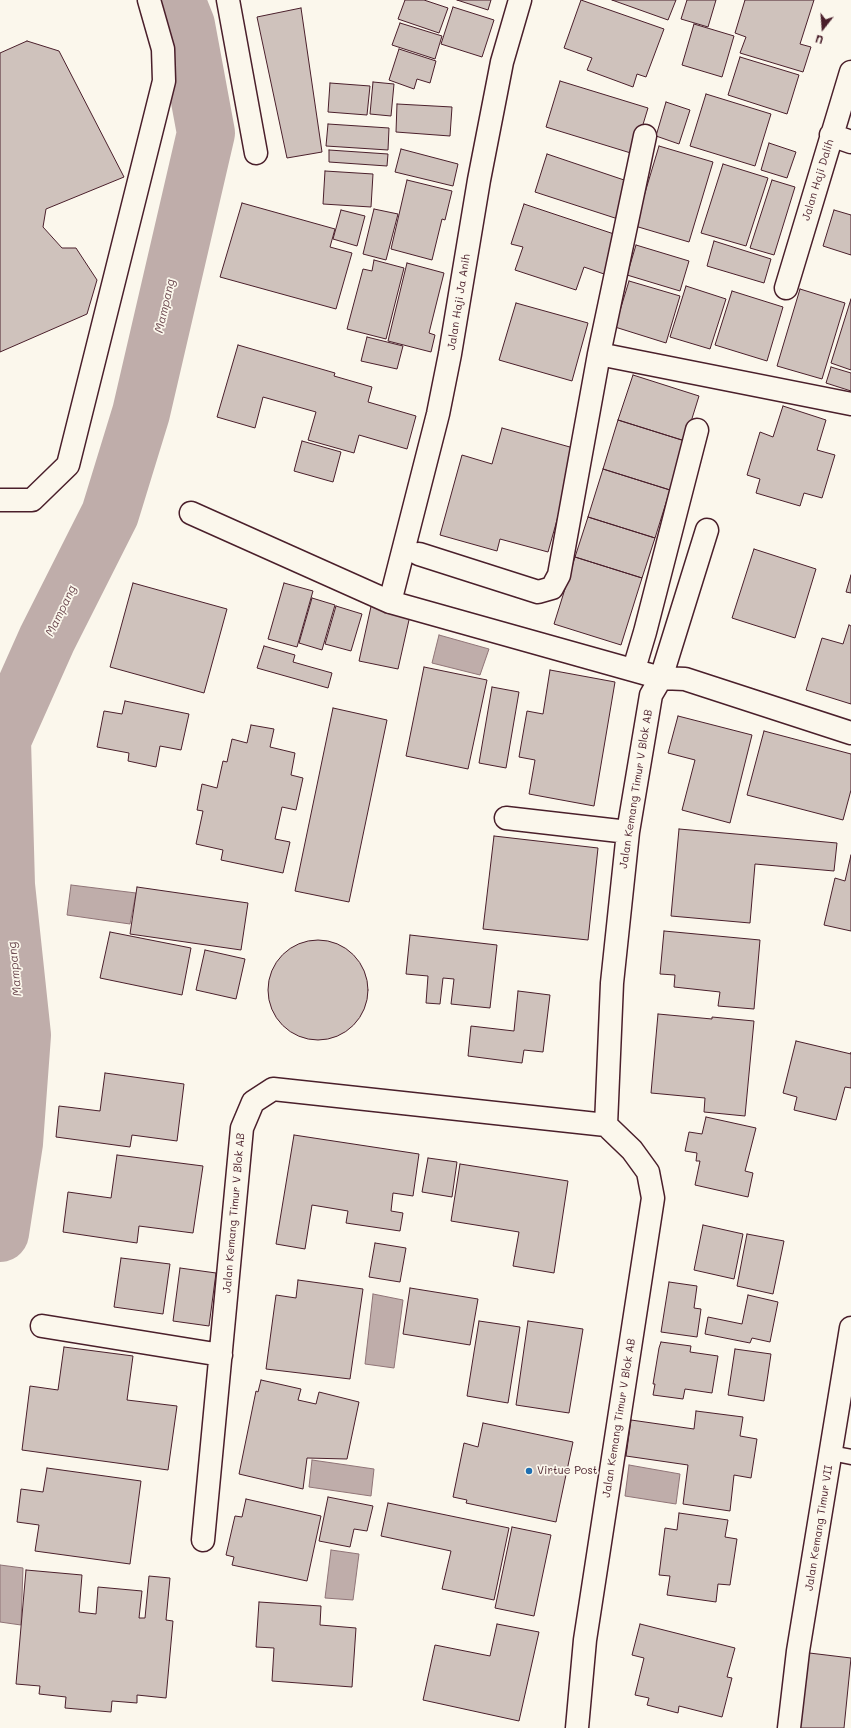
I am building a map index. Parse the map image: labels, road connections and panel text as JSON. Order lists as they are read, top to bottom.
{
  "streets": {
    "street": [
      "Jalan Haji Dalih",
      "Jalan Haji Ja Anih",
      "Jalan Kemang Timur V Blok AB",
      "Jalan Kemang Timur VII"
    ]
  },
  "water": ["Mampang"],
  "places": ["Virtue Post"],
  "north": "bottom"
}
